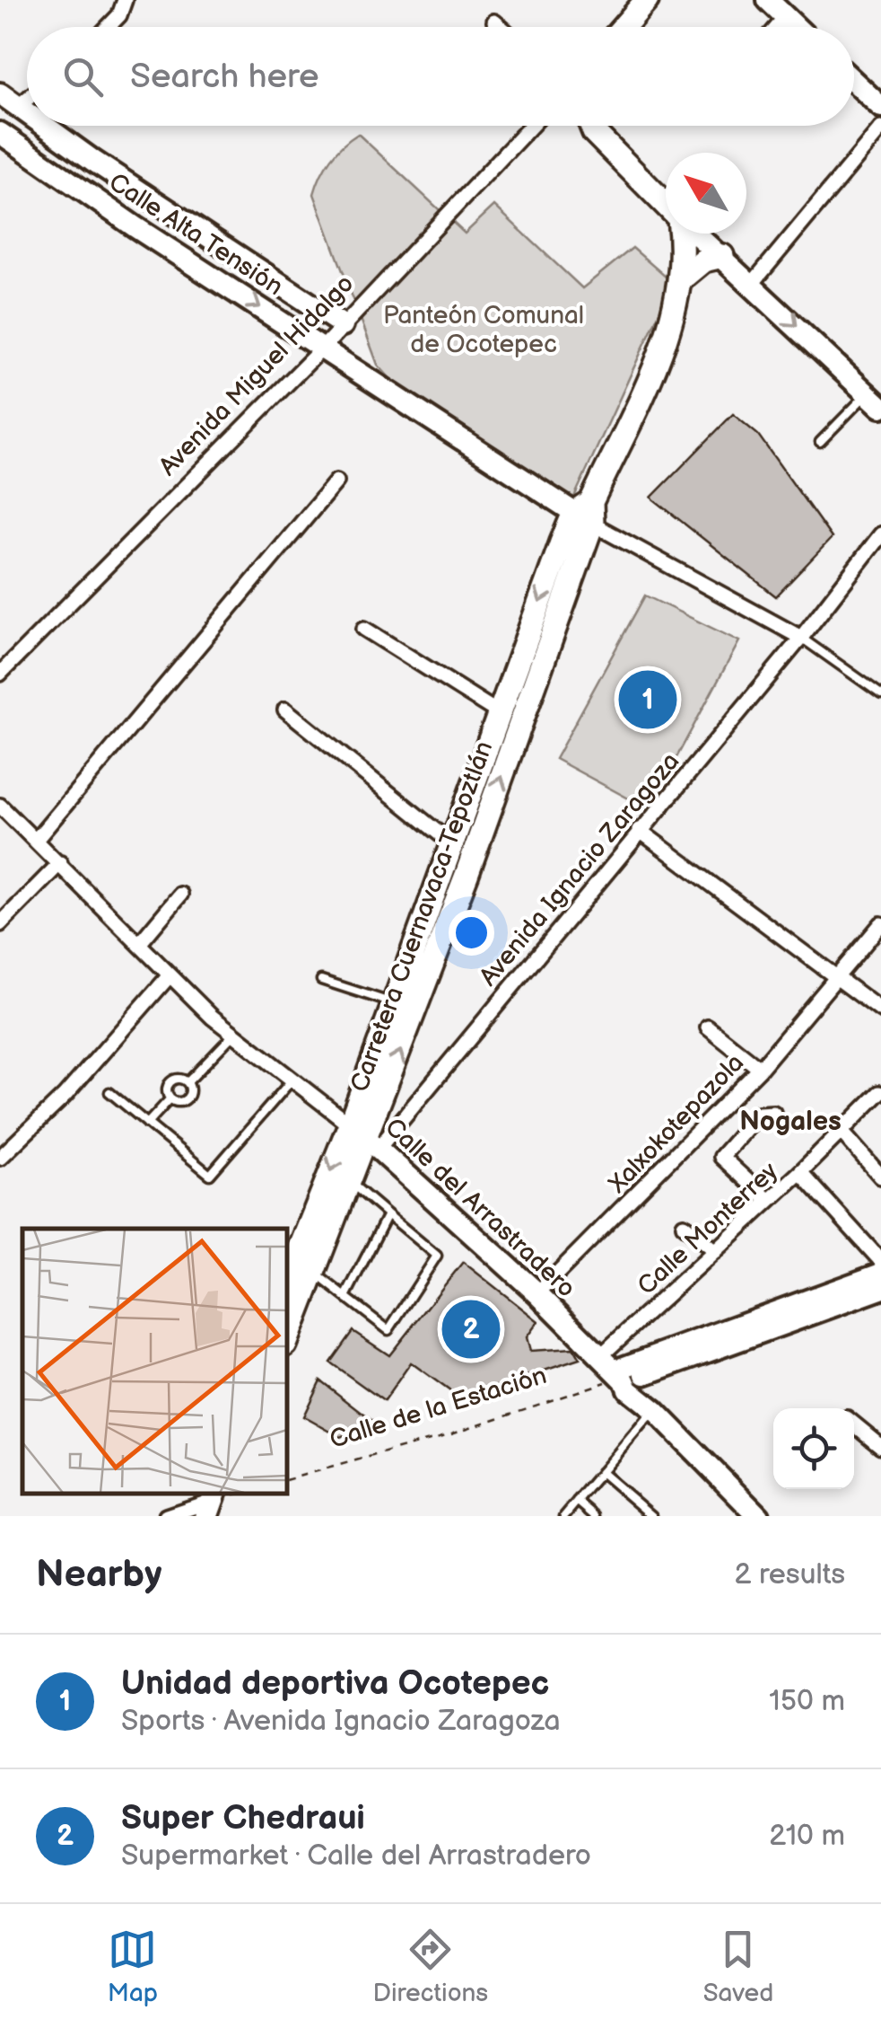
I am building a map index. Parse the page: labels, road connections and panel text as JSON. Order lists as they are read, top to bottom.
{
  "streets": {
    "main road": ["Carretera Cuernavaca-Tepoztlán"],
    "street": [
      "Calle Alta Tensión",
      "Avenida Miguel Hidalgo",
      "Avenida Ignacio Zaragoza",
      "Xalxokotepazola",
      "Calle del Arrastradero",
      "Calle Monterrey"
    ],
    "path": ["Calle de la Estación"]
  },
  "crossings": [
    ["Calle Alta Tensión", "Avenida Miguel Hidalgo"],
    ["Calle Alta Tensión", "Carretera Cuernavaca-Tepoztlán"],
    ["Avenida Ignacio Zaragoza", "Carretera Cuernavaca-Tepoztlán"],
    ["Avenida Ignacio Zaragoza", "Calle del Arrastradero"],
    ["Carretera Cuernavaca-Tepoztlán", "Calle del Arrastradero"],
    ["Xalxokotepazola", "Calle del Arrastradero"],
    ["Calle del Arrastradero", "Calle Monterrey"],
    ["Calle del Arrastradero", "Calle de la Estación"],
    ["Calle Monterrey", "Calle de la Estación"]
  ],
  "districts": ["Nogales"],
  "parks": ["Panteón Comunal de Ocotepec"],
  "north": "top left",
  "page": {
    "search": "Search here",
    "pins": ["1", "2"],
    "heading": ["Nearby", "2 results"],
    "list": [
      {
        "mark": "1",
        "name": "Unidad deportiva Ocotepec",
        "note": "Sports · Avenida Ignacio Zaragoza",
        "value": "150 m"
      },
      {
        "mark": "2",
        "name": "Super Chedraui",
        "note": "Supermarket · Calle del Arrastradero",
        "value": "210 m"
      }
    ],
    "nav": ["Map", "Directions", "Saved"]
  }
}
